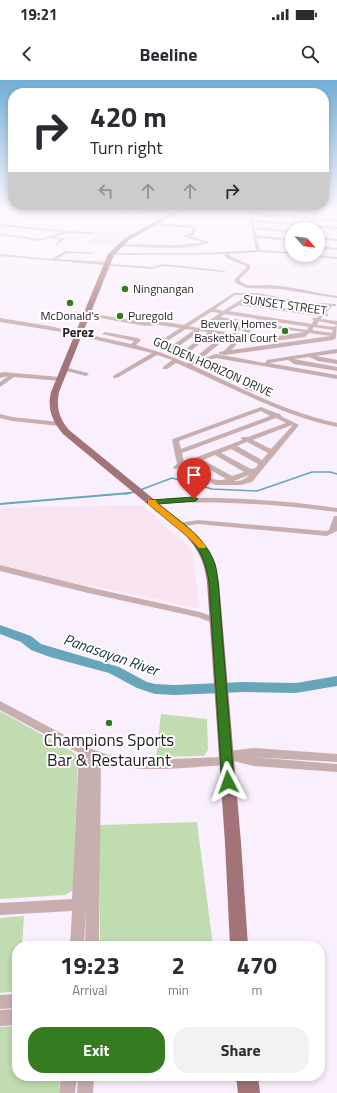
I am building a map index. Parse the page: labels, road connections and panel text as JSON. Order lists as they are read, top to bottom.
{
  "streets": {
    "street": ["SUNSET STREET", "GOLDEN HORIZON DRIVE"]
  },
  "districts": ["Perez"],
  "water": ["Panasayan River"],
  "places": [
    "Ningnangan",
    "McDonald's",
    "Puregold",
    "Beverly Homes Basketball Court",
    "Champions Sports Bar & Restaurant"
  ],
  "north": "bottom right",
  "page": {
    "status": "19:21",
    "header": "Beeline",
    "turn": ["420 m", "Turn right"],
    "eta": [
      "19:23",
      "Arrival",
      "2",
      "min",
      "470",
      "m"
    ],
    "buttons": ["Exit", "Share"]
  }
}
